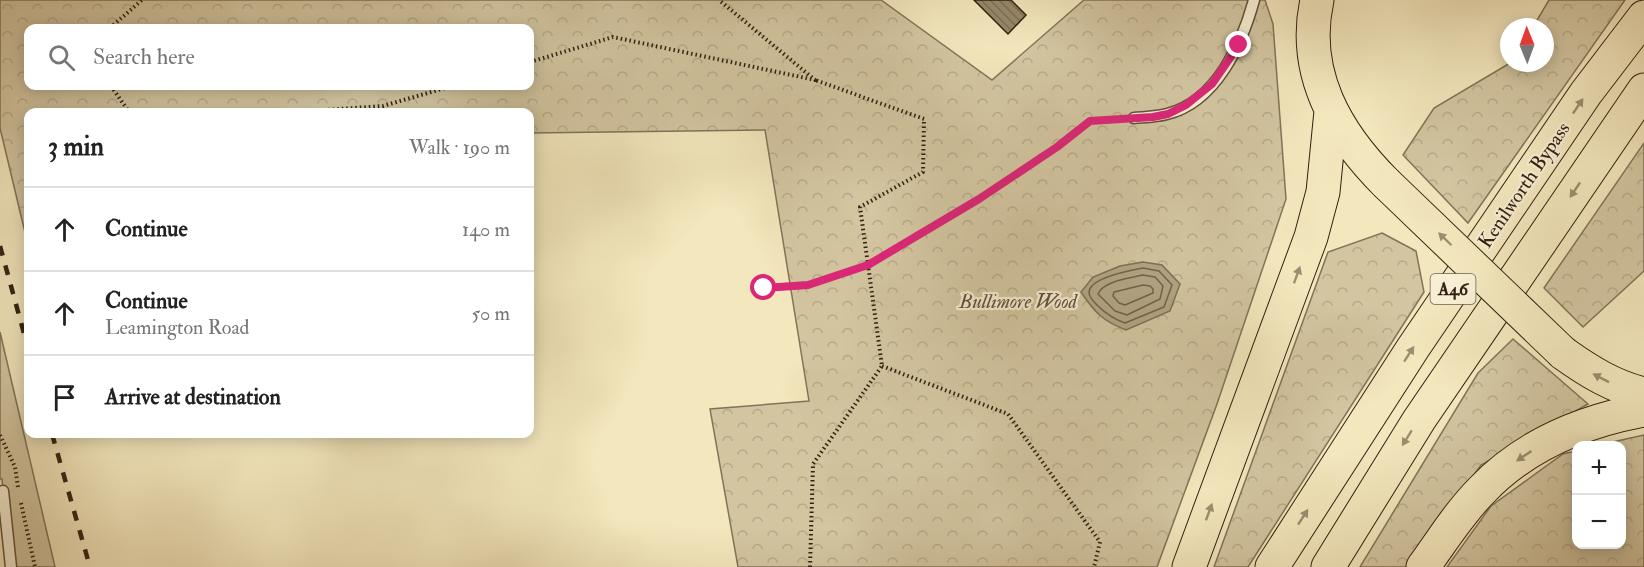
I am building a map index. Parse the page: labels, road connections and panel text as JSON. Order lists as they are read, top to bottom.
{
  "streets": {
    "highway": ["Kenilworth Bypass", "A46"]
  },
  "parks": ["Bullimore Wood"],
  "north": "top",
  "page": {
    "search": "Search here",
    "heading": ["3 min", "Walk · 190 m"],
    "list": [
      ["Continue", "140 m"],
      ["Continue", "Leamington Road", "50 m"],
      "Arrive at destination"
    ],
    "map_buttons": ["+", "−"]
  }
}
